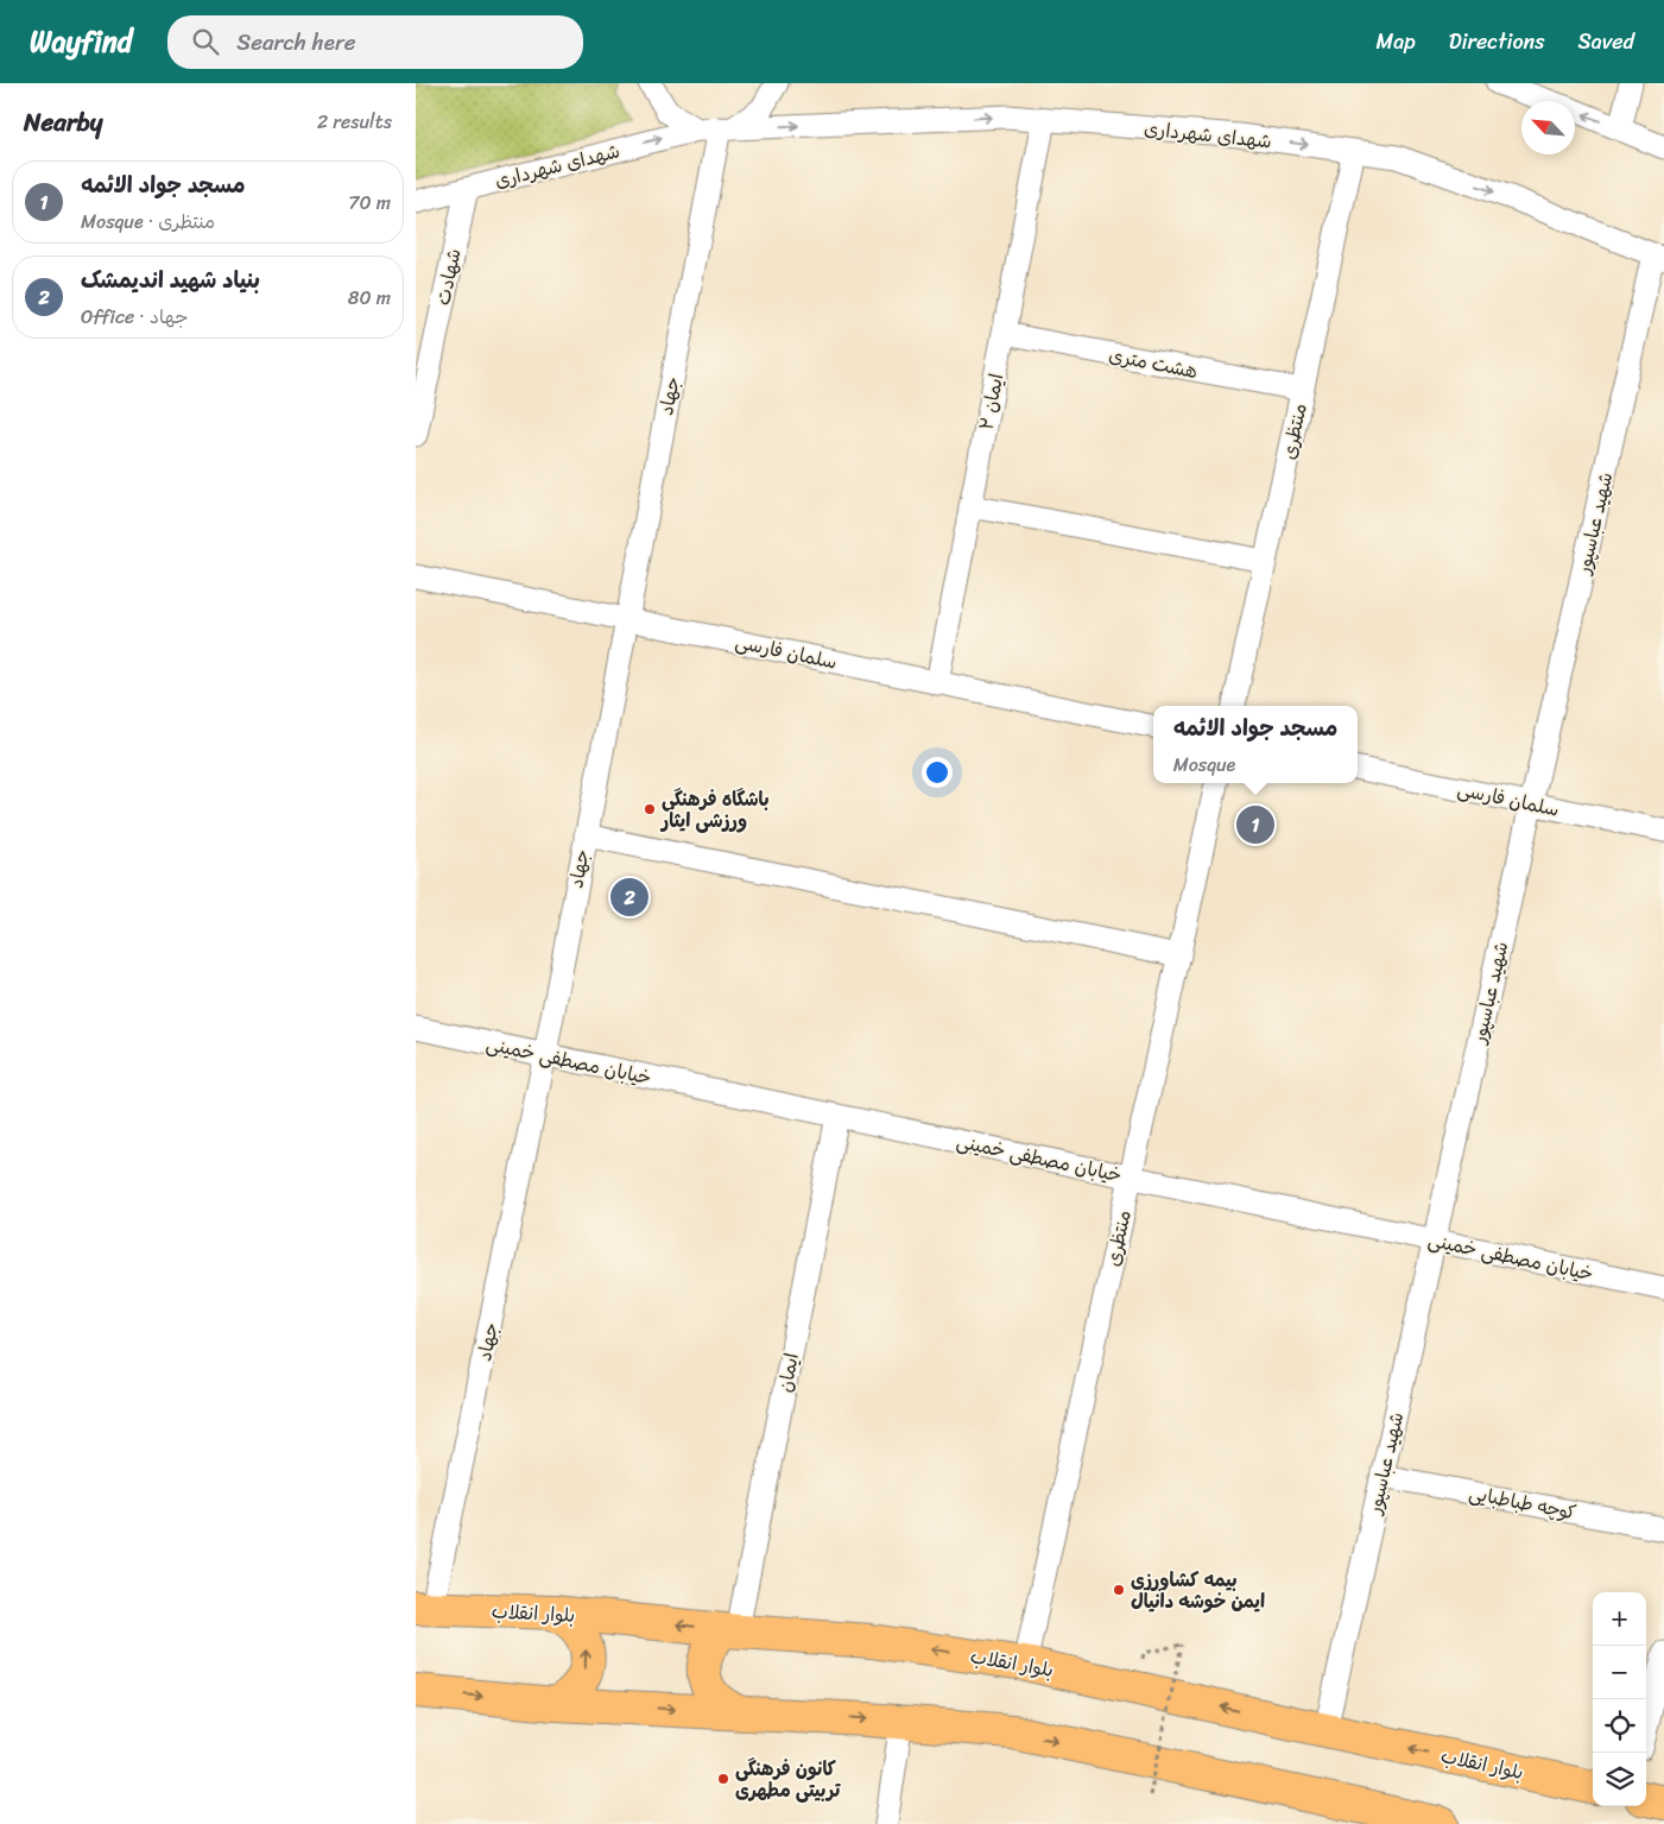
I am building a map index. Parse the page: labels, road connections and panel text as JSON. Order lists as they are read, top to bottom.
{
  "streets": {
    "main road": ["بلوار انقلاب"],
    "street": [
      "شهدای شهرداری",
      "شهادت",
      "هشت متری",
      "جهاد",
      "ایمان ۲",
      "منتظری",
      "شهید عباسپور",
      "سلمان فارسی",
      "خیابان مصطفی خمینی",
      "ایمان",
      "کوچه طباطبایی"
    ]
  },
  "crossings": [
    ["شهدای شهرداری", "شهادت"],
    ["شهدای شهرداری", "جهاد"],
    ["شهدای شهرداری", "ایمان ۲"],
    ["شهدای شهرداری", "منتظری"],
    ["شهدای شهرداری", "شهید عباسپور"],
    ["هشت متری", "ایمان ۲"],
    ["هشت متری", "منتظری"],
    ["جهاد", "سلمان فارسی"],
    ["جهاد", "خیابان مصطفی خمینی"],
    ["جهاد", "بلوار انقلاب"],
    ["ایمان ۲", "سلمان فارسی"],
    ["منتظری", "خیابان مصطفی خمینی"],
    ["منتظری", "بلوار انقلاب"],
    ["شهید عباسپور", "سلمان فارسی"],
    ["شهید عباسپور", "خیابان مصطفی خمینی"],
    ["شهید عباسپور", "کوچه طباطبایی"],
    ["شهید عباسپور", "بلوار انقلاب"],
    ["خیابان مصطفی خمینی", "ایمان"],
    ["ایمان", "بلوار انقلاب"]
  ],
  "one_way": ["شهدای شهرداری"],
  "places": ["باشگاه فرهنگی ورزشی ایثار", "بیمه کشاورزی ایمن خوشه دانیال", "کانون فرهنگی تربیتی مطهری"],
  "north": "top left",
  "page": {
    "header": "Wayfind",
    "search": "Search here",
    "nav": ["Map", "Directions", "Saved"],
    "heading": ["Nearby", "2 results"],
    "list": [
      {
        "mark": "1",
        "name": "مسجد جواد الائمه",
        "note": "Mosque · منتظری",
        "value": "70 m"
      },
      {
        "mark": "2",
        "name": "بنیاد شهید اندیمشک",
        "note": "Office · جهاد",
        "value": "80 m"
      }
    ],
    "popup": ["مسجد جواد الائمه", "Mosque"],
    "pins": ["1", "2"],
    "map_buttons": ["+", "−"]
  }
}
